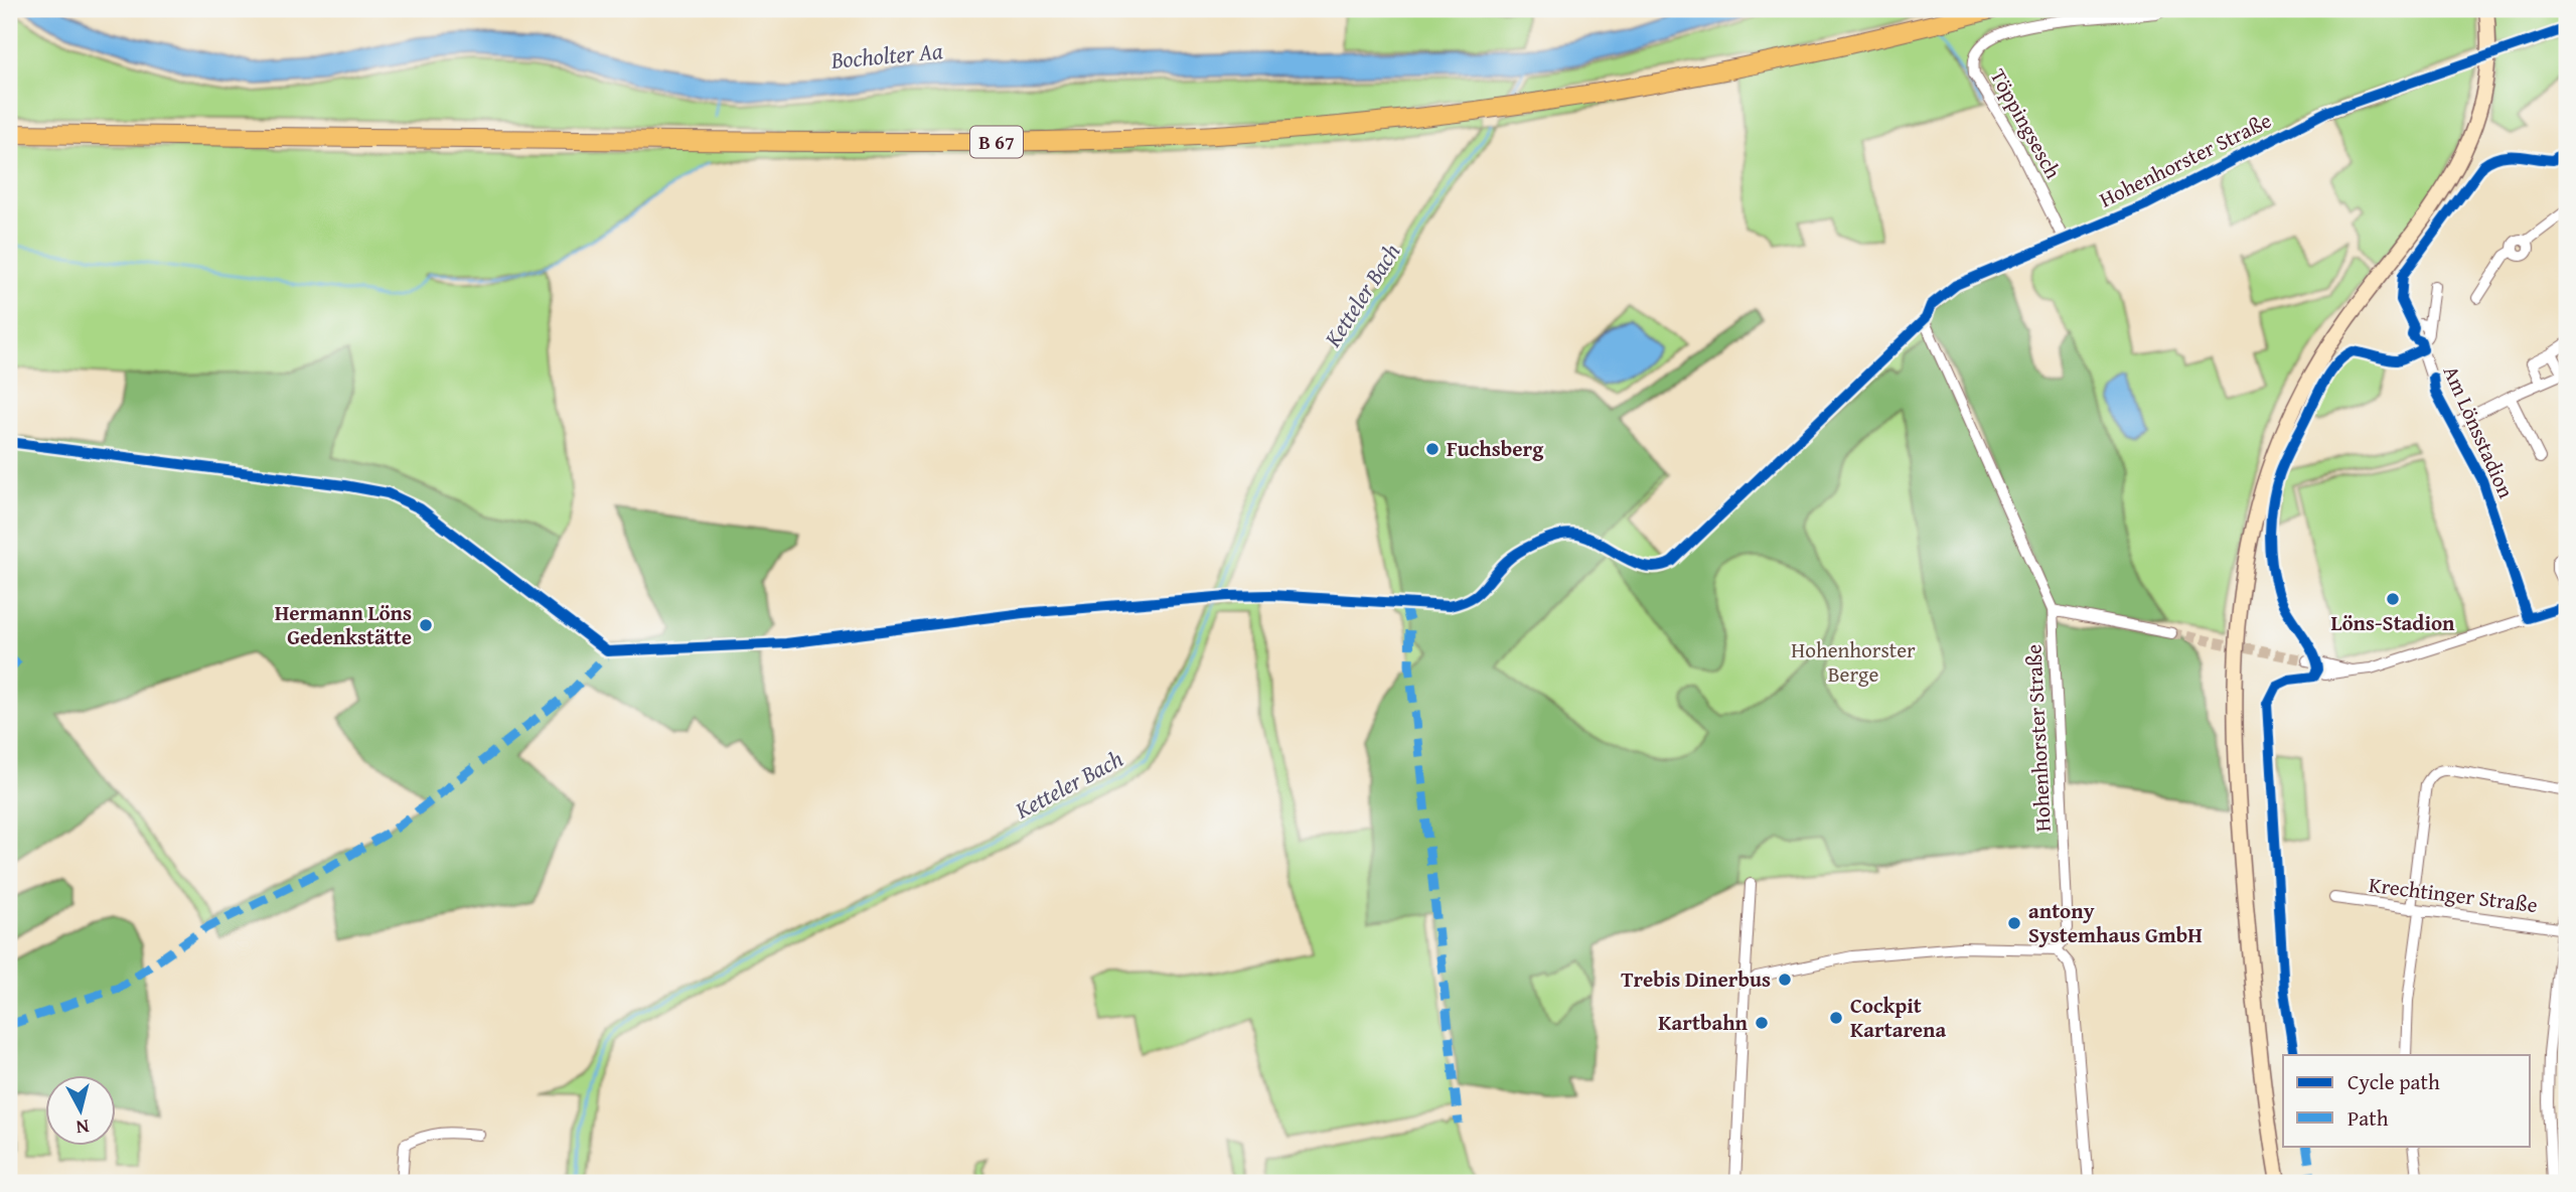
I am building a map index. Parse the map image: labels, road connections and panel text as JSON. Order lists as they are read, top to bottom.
{
  "streets": {
    "highway": ["B 67"],
    "street": [
      "Töppingsesch",
      "Hohenhorster Straße",
      "Am Lönsstadion",
      "Krechtinger Straße"
    ]
  },
  "crossings": [
    ["Töppingsesch", "Hohenhorster Straße"]
  ],
  "water": ["Bocholter Aa", "Ketteler Bach"],
  "parks": ["Hohenhorster Berge"],
  "places": [
    "Fuchsberg",
    "Löns-Stadion",
    "Hermann Löns Gedenkstätte",
    "antony Systemhaus GmbH",
    "Trebis Dinerbus",
    "Cockpit Kartarena",
    "Kartbahn"
  ],
  "legend": ["Cycle path", "Path"],
  "north": "bottom"
}
